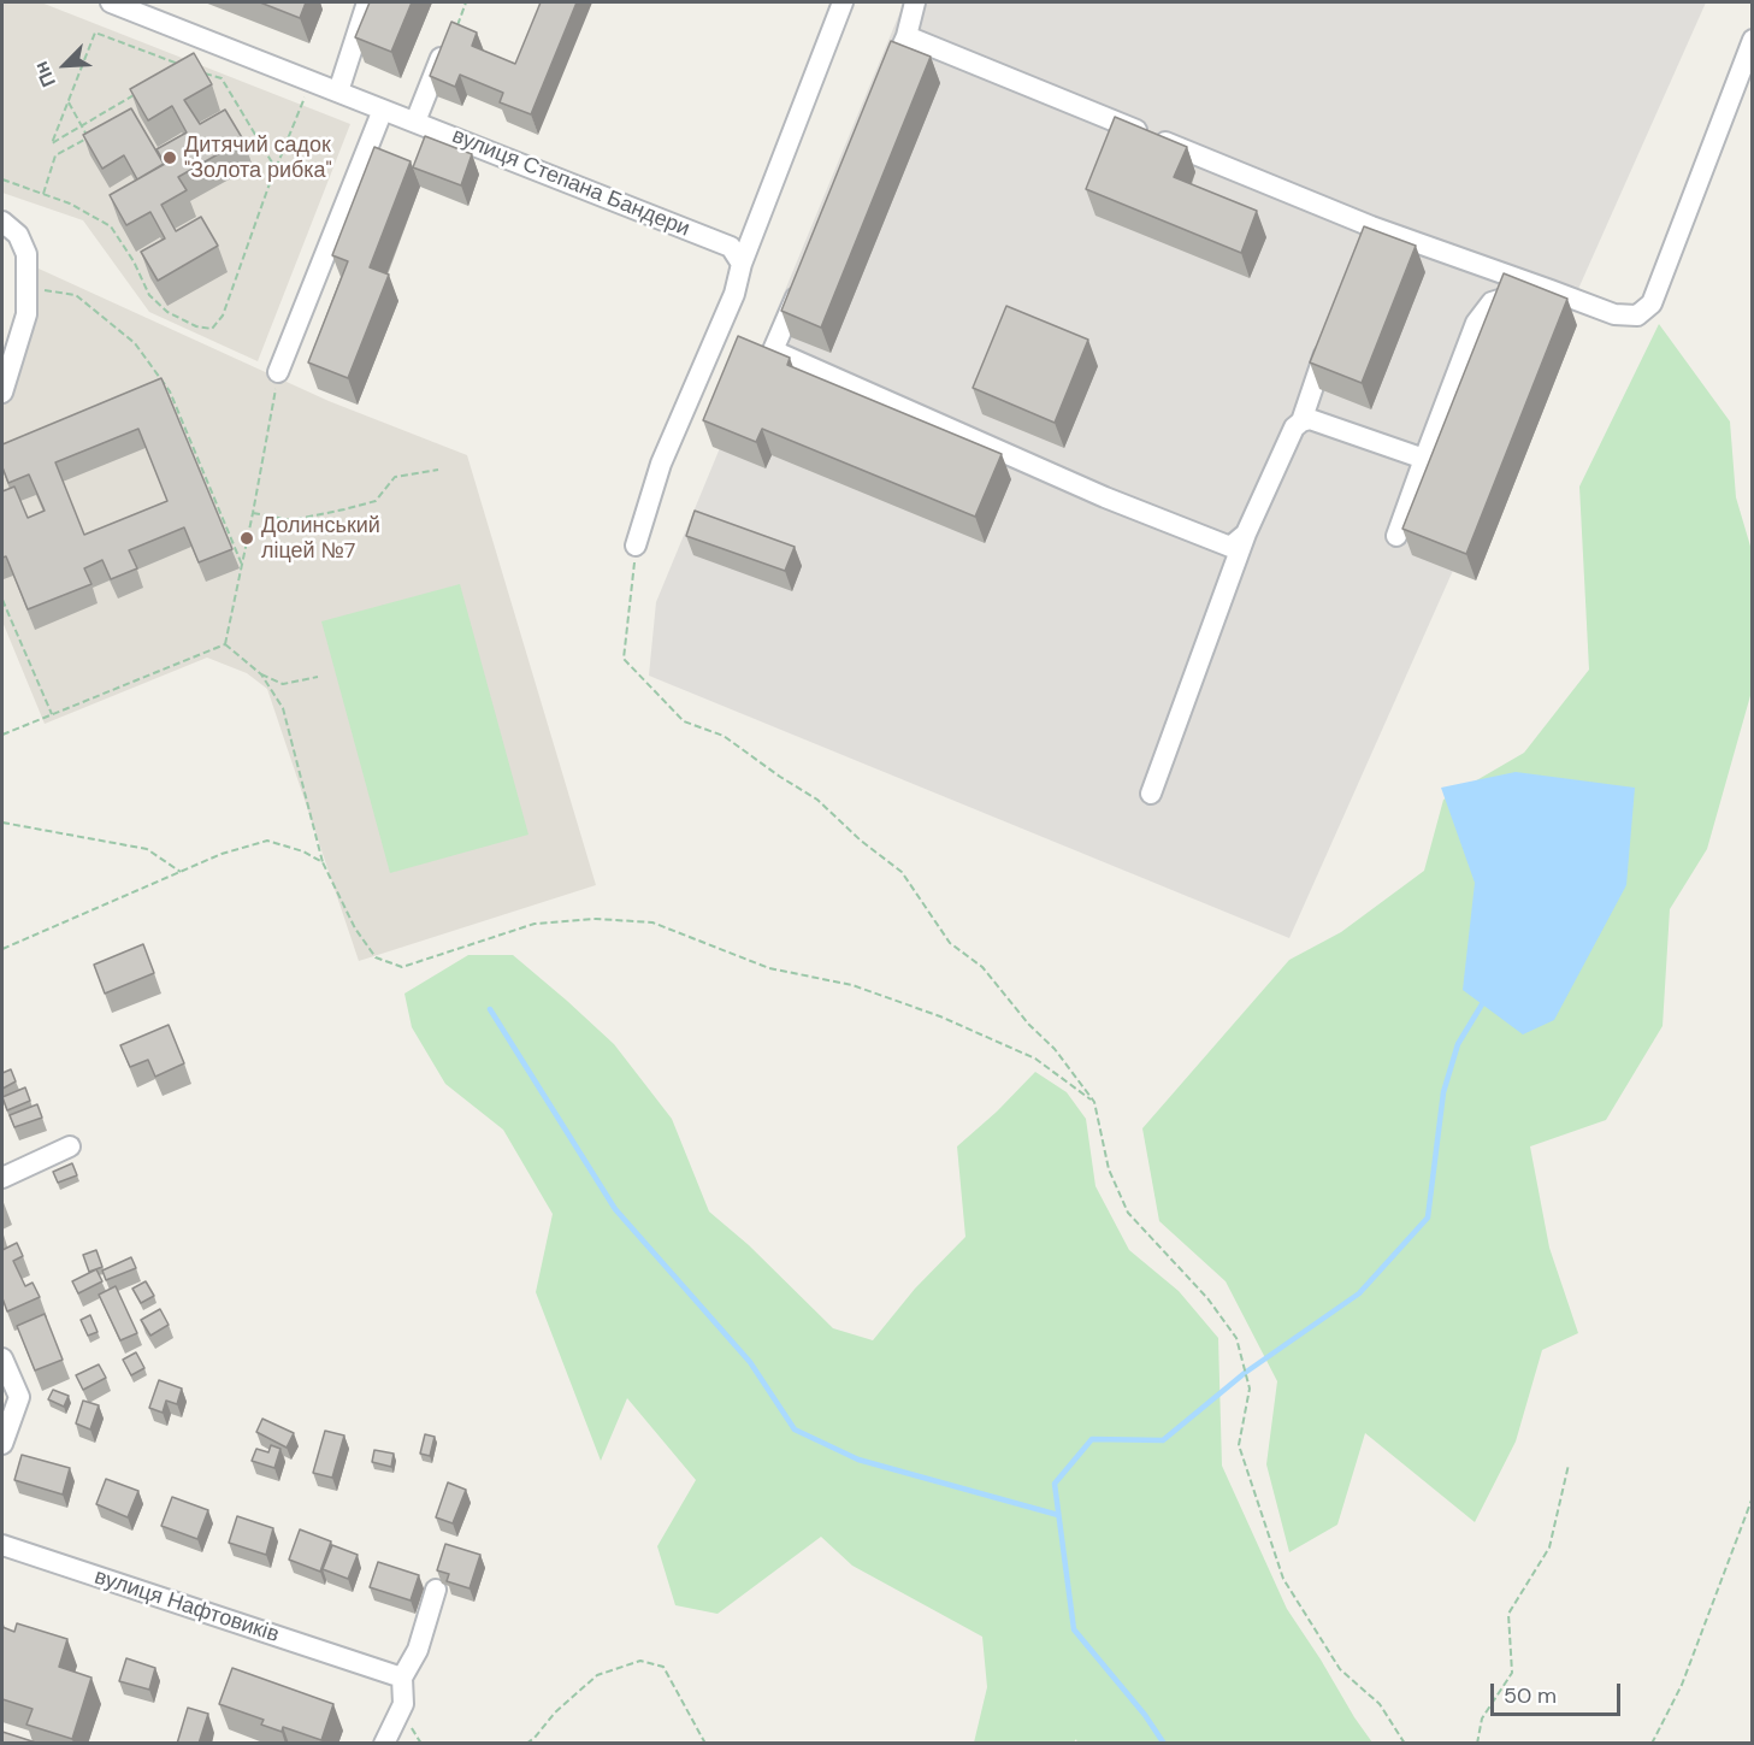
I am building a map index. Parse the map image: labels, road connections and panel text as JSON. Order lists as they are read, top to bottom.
{
  "streets": {
    "street": ["вулиця Степана Бандери", "вулиця Нафтовиків"]
  },
  "places": ["Дитячий садок \"Золота рибка\"", "Долинський ліцей №7"],
  "scale_bar": "50 m",
  "north": "bottom left"
}
